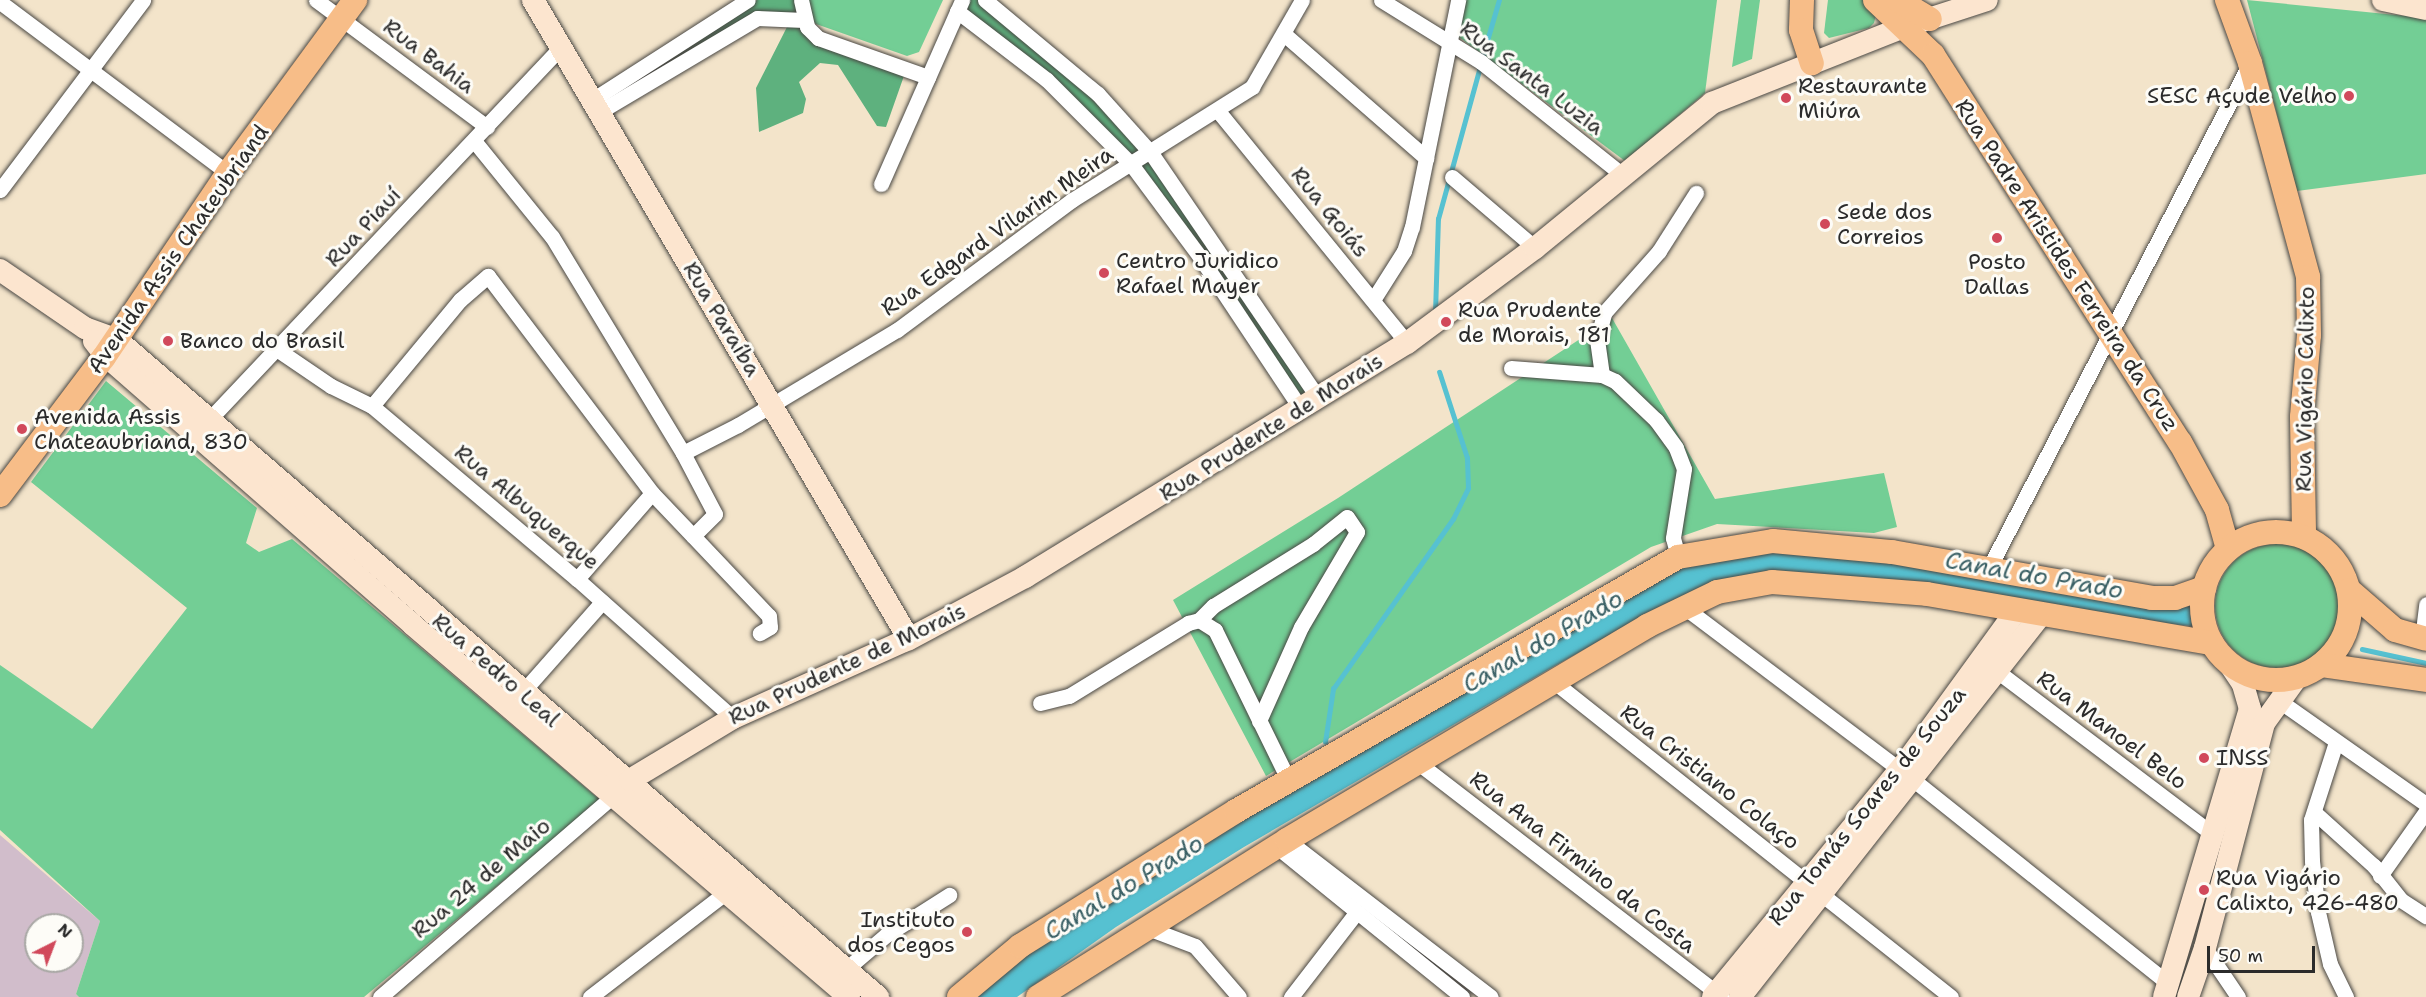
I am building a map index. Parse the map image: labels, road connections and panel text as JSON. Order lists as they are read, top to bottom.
{
  "streets": {
    "main road": ["Avenida Assis Chateubriand", "Rua Padre Aristides Ferreira da Cruz", "Rua Vigário Calixto"],
    "street": [
      "Rua Bahia",
      "Rua Santa Luzia",
      "Rua Goiás",
      "Rua Piauí",
      "Rua Edgard Vilarim Meira",
      "Rua Paraíba",
      "Rua Prudente de Morais",
      "Rua Albuquerque",
      "Rua Pedro Leal",
      "Rua Manoel Belo",
      "Rua Cristiano Colaço",
      "Rua Tomás Soares de Souza",
      "Rua Ana Firmino da Costa",
      "Rua 24 de Maio"
    ]
  },
  "crossings": [
    ["Rua Bahia", "Rua Piauí"],
    ["Rua Bahia", "Avenida Assis Chateubriand"],
    ["Rua Santa Luzia", "Rua Prudente de Morais"],
    ["Rua Goiás", "Rua Edgard Vilarim Meira"],
    ["Rua Goiás", "Rua Prudente de Morais"],
    ["Rua Piauí", "Rua Paraíba"],
    ["Rua Piauí", "Rua Albuquerque"],
    ["Rua Piauí", "Rua Pedro Leal"],
    ["Rua Edgard Vilarim Meira", "Rua Paraíba"],
    ["Avenida Assis Chateubriand", "Rua Pedro Leal"],
    ["Rua Padre Aristides Ferreira da Cruz", "Rua Vigário Calixto"],
    ["Rua Padre Aristides Ferreira da Cruz", "Rua Prudente de Morais"],
    ["Rua Paraíba", "Rua Prudente de Morais"],
    ["Rua Prudente de Morais", "Rua Albuquerque"],
    ["Rua Prudente de Morais", "Rua Pedro Leal"],
    ["Rua Prudente de Morais", "Rua 24 de Maio"],
    ["Rua Pedro Leal", "Rua 24 de Maio"],
    ["Rua Manoel Belo", "Rua Tomás Soares de Souza"],
    ["Rua Cristiano Colaço", "Rua Tomás Soares de Souza"],
    ["Rua Tomás Soares de Souza", "Rua Ana Firmino da Costa"]
  ],
  "water": ["Canal do Prado"],
  "places": [
    "SESC Açude Velho",
    "Restaurante Miúra",
    "Sede dos Correios",
    "Posto Dallas",
    "Centro Juridico Rafael Mayer",
    "Rua Prudente de Morais, 181",
    "Banco do Brasil",
    "Avenida Assis Chateaubriand, 830",
    "INSS",
    "Rua Vigário Calixto, 426-480",
    "Instituto dos Cegos"
  ],
  "scale_bar": "50 m",
  "north": "top right"
}
